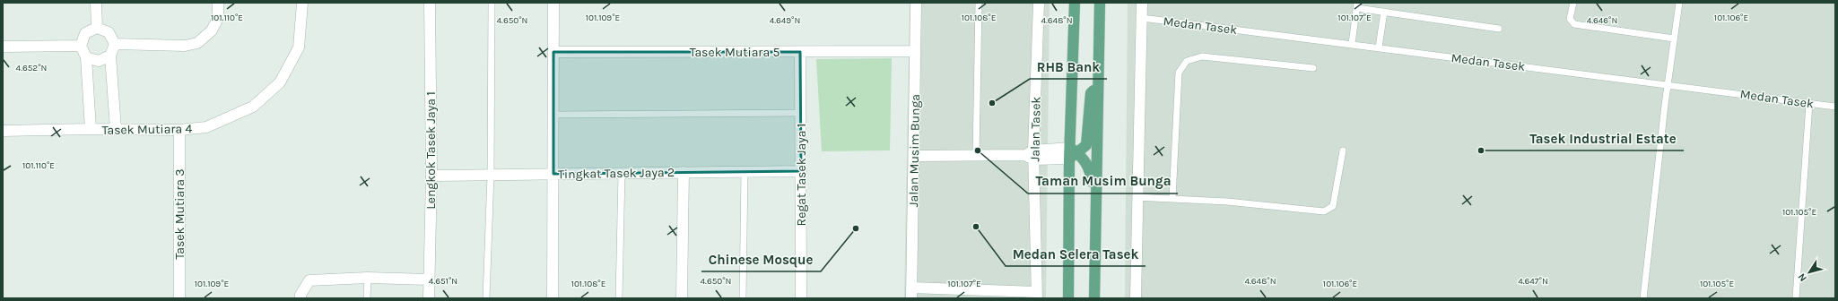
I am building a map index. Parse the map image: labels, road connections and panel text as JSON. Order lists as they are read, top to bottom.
{
  "streets": {
    "street": [
      "Tasek Mutiara 5",
      "Tasek Mutiara 4",
      "Jalan Tasek",
      "Lengkok Tasek Jaya 1",
      "Jalan Musim Bunga",
      "Tingkat Tasek Jaya 2",
      "Regat Tasek Jaya 1",
      "Tasek Mutiara 3"
    ],
    "lane": ["Medan Tasek"]
  },
  "crossings": [
    ["Tasek Mutiara 5", "Jalan Musim Bunga"],
    ["Tasek Mutiara 5", "Regat Tasek Jaya 1"],
    ["Tasek Mutiara 4", "Tasek Mutiara 3"],
    ["Lengkok Tasek Jaya 1", "Tingkat Tasek Jaya 2"],
    ["Tingkat Tasek Jaya 2", "Regat Tasek Jaya 1"]
  ],
  "places": [
    "RHB Bank",
    "Taman Musim Bunga",
    "Tasek Industrial Estate",
    "Medan Selera Tasek",
    "Chinese Mosque"
  ],
  "north": "bottom left",
  "coordinates": [
    "101.110°E",
    "101.109°E",
    "101.108°E",
    "101.107°E",
    "101.106°E",
    "4.650°N",
    "4.649°N",
    "4.648°N",
    "4.646°N",
    "4.652°N",
    "101.105°E",
    "4.651°N",
    "4.647°N"
  ]
}
